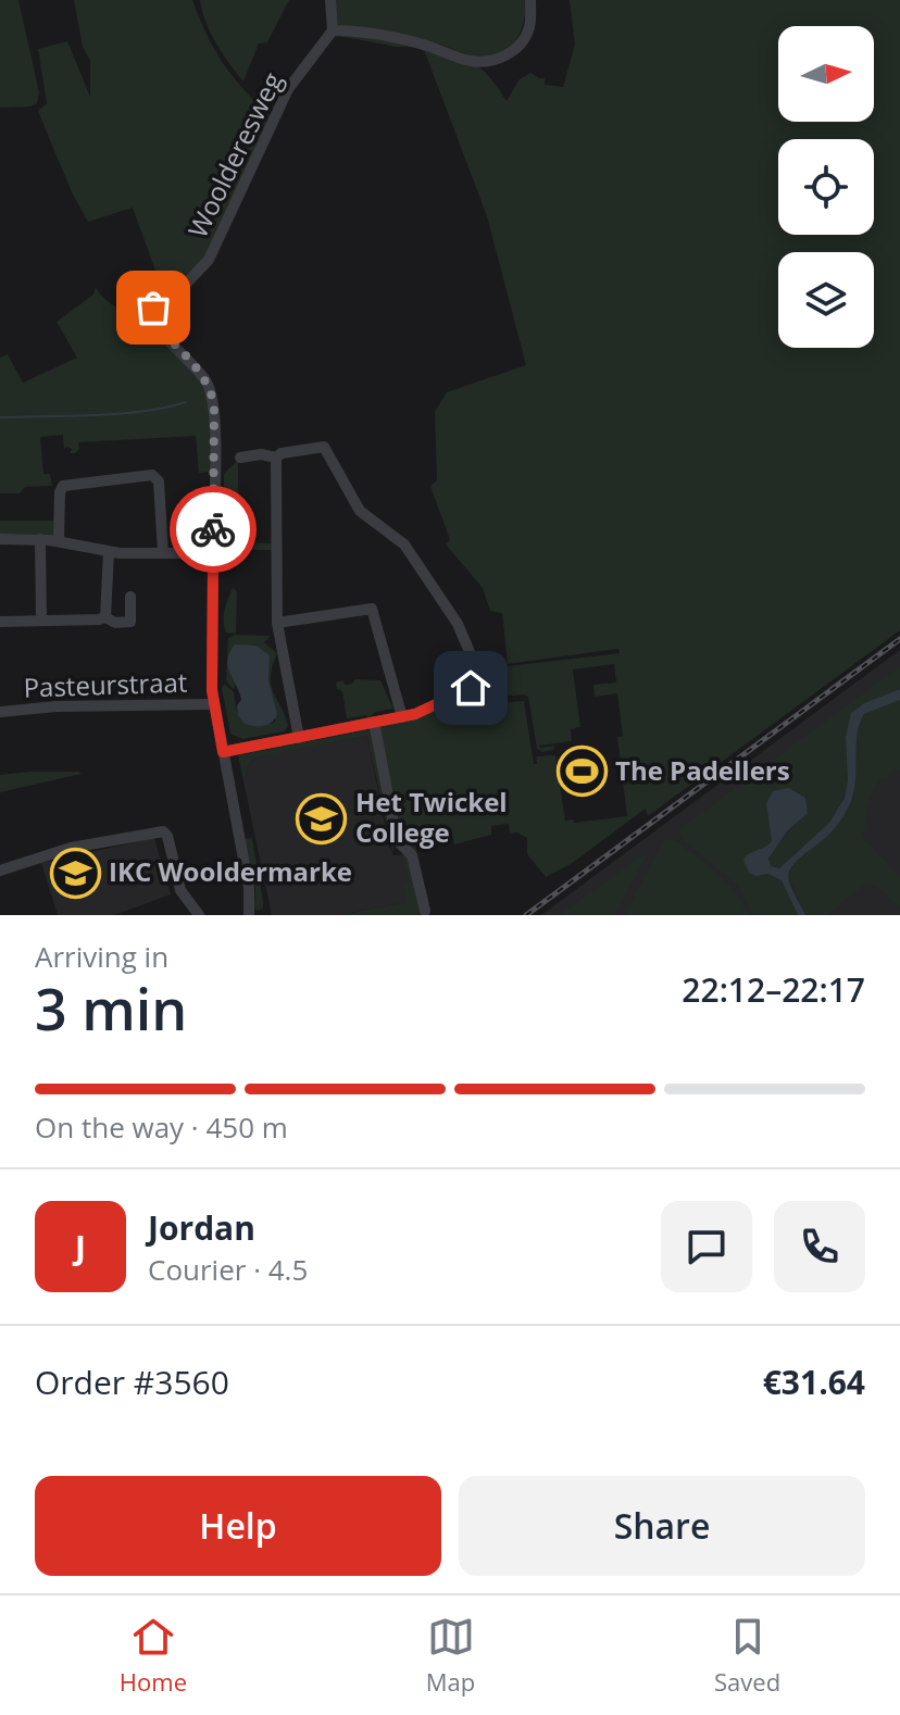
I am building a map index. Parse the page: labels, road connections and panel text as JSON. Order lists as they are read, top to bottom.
{
  "streets": {
    "street": ["Woolderesweg", "Pasteurstraat"]
  },
  "crossings": [
    ["Woolderesweg", "Pasteurstraat"]
  ],
  "places": {
    "sports": ["The Padellers"],
    "school or university": ["Het Twickel College", "IKC Wooldermarke"]
  },
  "north": "right",
  "page": {
    "heading": ["3 min", "Arriving in", "22:12–22:17"],
    "panel": [
      "Jordan",
      "Courier · 4.5",
      "Order #3560",
      "€31.64"
    ],
    "bar": "On the way · 450 m",
    "round": "J",
    "buttons": ["Help", "Share"],
    "tabs": ["Home", "Map", "Saved"]
  }
}
